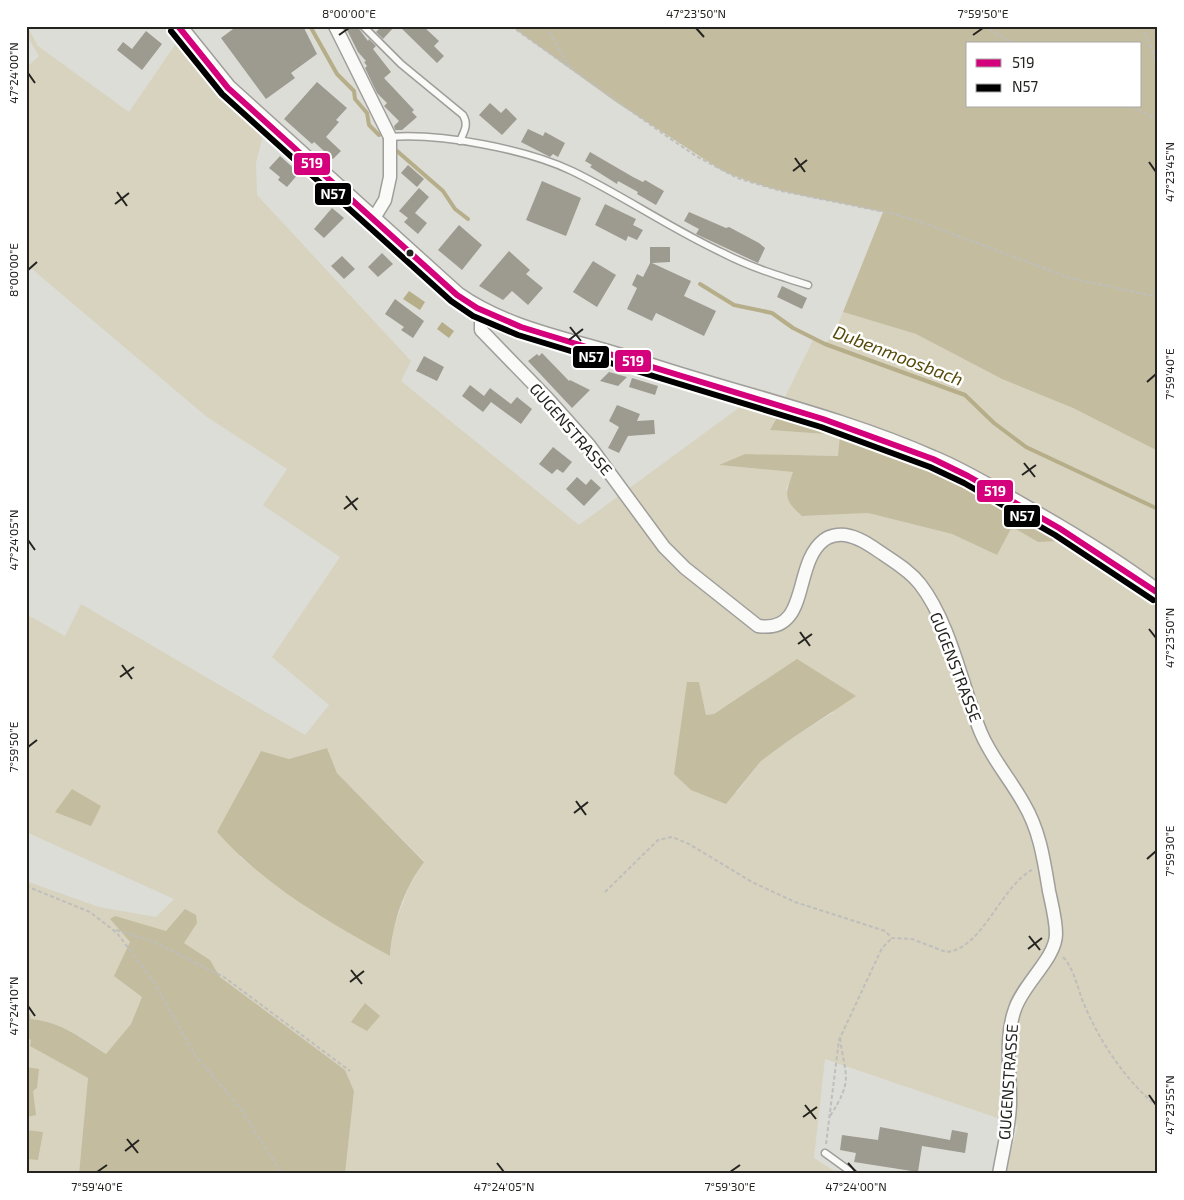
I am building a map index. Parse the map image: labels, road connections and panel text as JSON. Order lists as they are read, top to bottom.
{
  "streets": {
    "street": ["GUGENSTRASSE"]
  },
  "water": ["Dubenmoosbach"],
  "lines": ["transit line 519", "transit line N57"],
  "legend": ["519", "N57"],
  "coordinates": [
    "8°00'00\"E",
    "47°23'50\"N",
    "7°59'50\"E",
    "47°24'00\"N",
    "47°23'45\"N",
    "7°59'40\"E",
    "47°24'05\"N",
    "7°59'30\"E",
    "47°24'10\"N",
    "47°23'55\"N"
  ]
}
